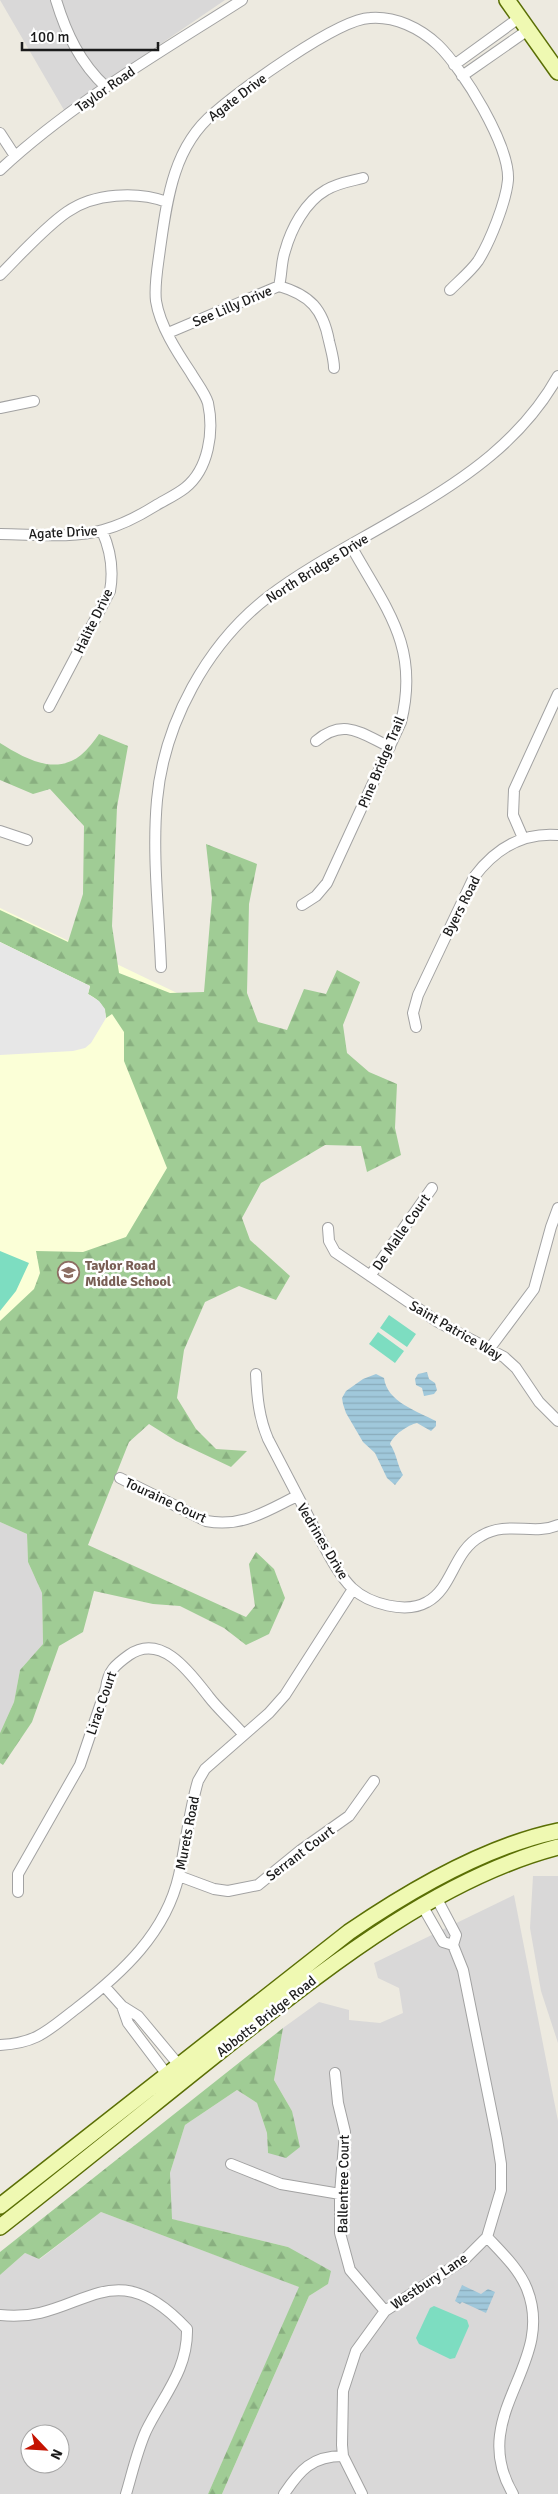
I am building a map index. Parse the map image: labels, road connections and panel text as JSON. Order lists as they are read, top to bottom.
{
  "streets": {
    "main road": ["Abbotts Bridge Road"],
    "street": [
      "Taylor Road",
      "Agate Drive",
      "See Lilly Drive",
      "North Bridges Drive",
      "Halite Drive",
      "Pine Bridge Trail",
      "Byers Road",
      "De Malle Court",
      "Saint Patrice Way",
      "Touraine Court",
      "Vedrines Drive",
      "Lirac Court",
      "Murets Road",
      "Serrant Court",
      "Ballentree Court",
      "Westbury Lane"
    ]
  },
  "crossings": [
    ["Agate Drive", "See Lilly Drive"],
    ["Agate Drive", "Halite Drive"],
    ["North Bridges Drive", "Pine Bridge Trail"],
    ["De Malle Court", "Saint Patrice Way"],
    ["Touraine Court", "Vedrines Drive"],
    ["Vedrines Drive", "Murets Road"],
    ["Lirac Court", "Murets Road"],
    ["Murets Road", "Serrant Court"],
    ["Ballentree Court", "Westbury Lane"]
  ],
  "places": {
    "school or university": ["Taylor Road Middle School"]
  },
  "scale_bar": "100 m",
  "north": "bottom right"
}
